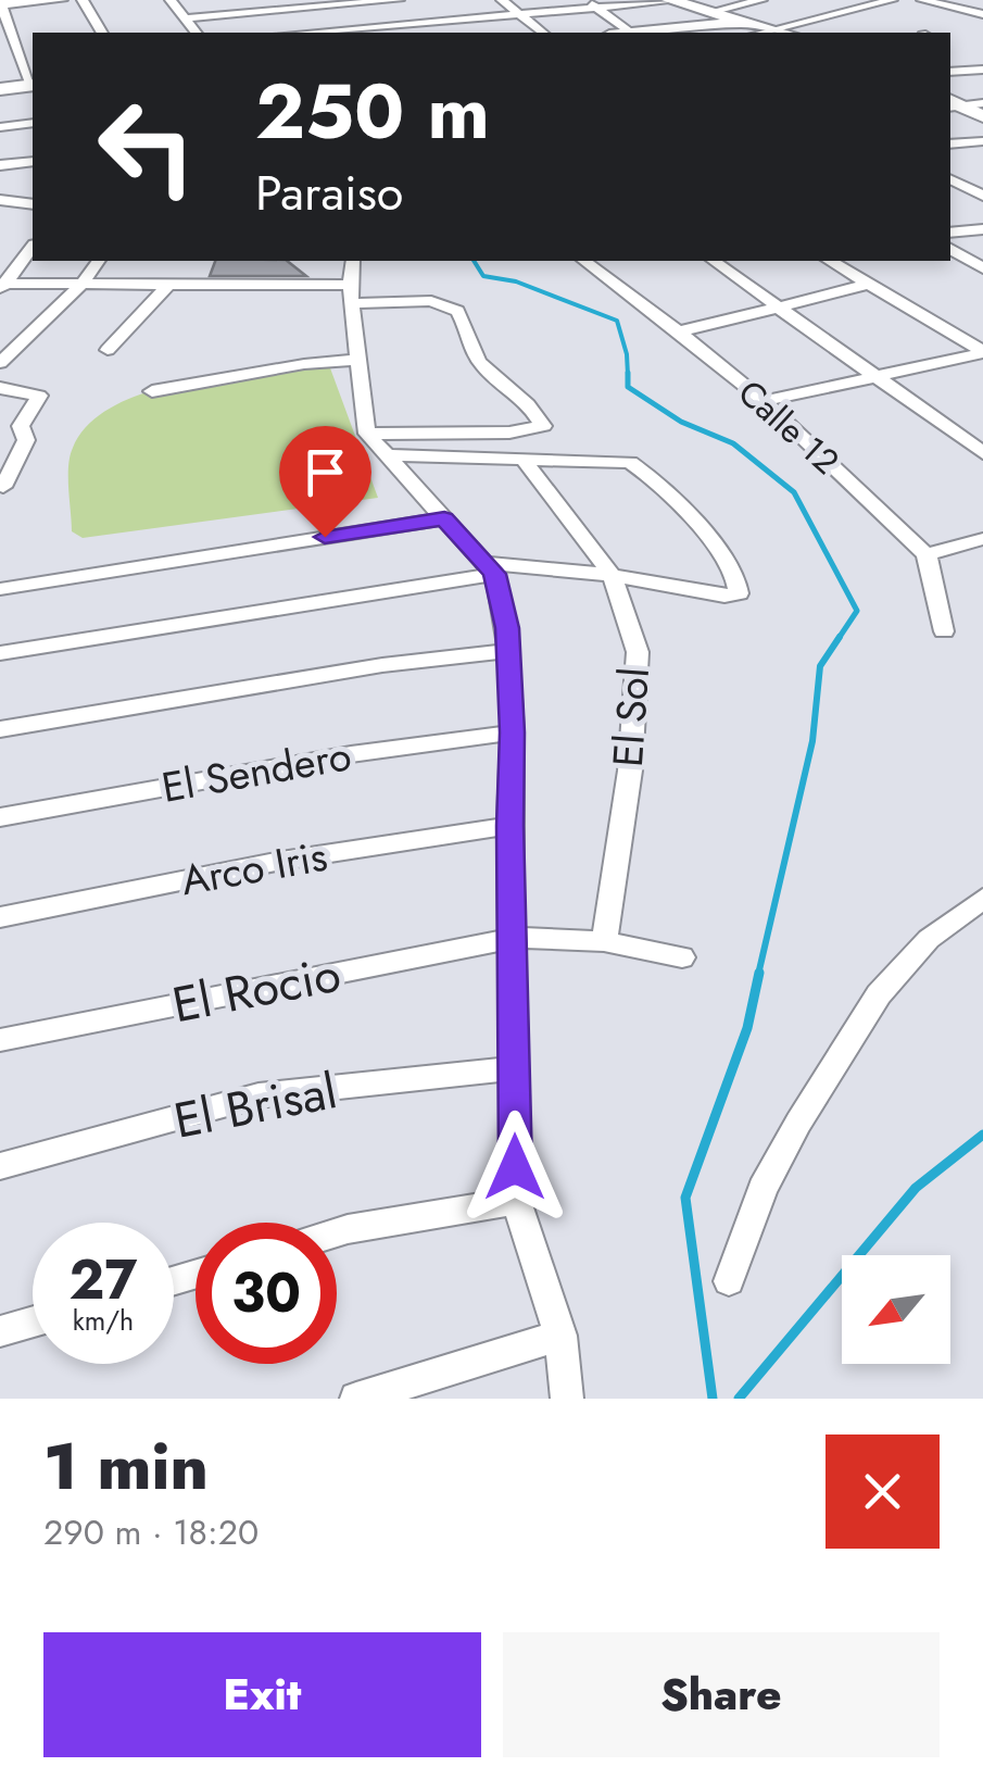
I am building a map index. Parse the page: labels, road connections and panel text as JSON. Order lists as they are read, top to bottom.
{
  "streets": {
    "street": [
      "Calle 12",
      "El Sol",
      "El Sendero",
      "Arco Iris",
      "El Rocio",
      "El Brisal"
    ]
  },
  "crossings": [
    ["El Sol", "El Rocio"]
  ],
  "north": "bottom left",
  "page": {
    "turn": ["250 m", "Paraiso"],
    "speed": "27 km/h",
    "limit": "30",
    "heading": ["1 min", "290 m · 18:20"],
    "buttons": ["Exit", "Share"]
  }
}
